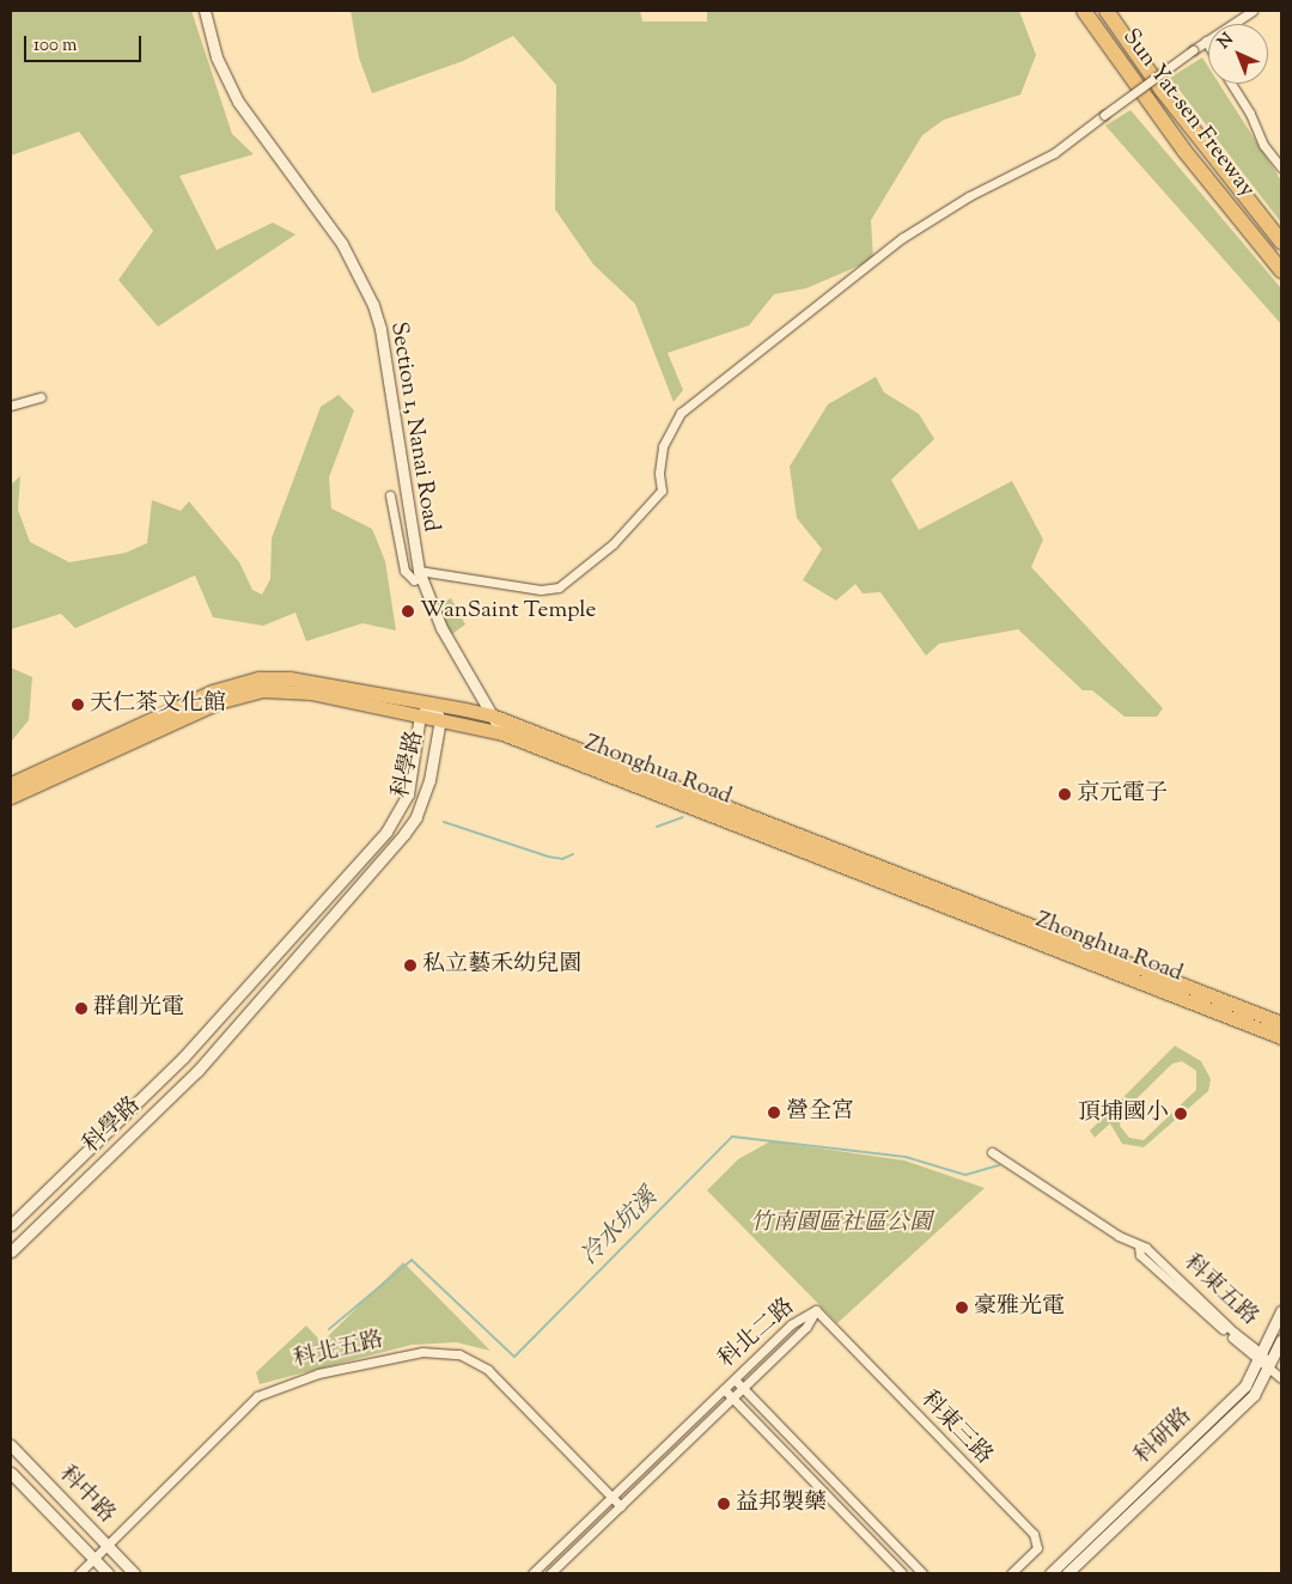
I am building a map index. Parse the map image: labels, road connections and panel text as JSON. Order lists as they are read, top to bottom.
{
  "streets": {
    "highway": ["Sun Yat-sen Freeway"],
    "main road": ["Zhonghua Road"],
    "street": [
      "Section 1, Nanai Road",
      "科學路",
      "科東五路",
      "科北二路",
      "科北五路",
      "科東三路",
      "科研路",
      "科中路"
    ]
  },
  "crossings": [
    ["Section 1, Nanai Road", "Zhonghua Road"],
    ["科學路", "Zhonghua Road"],
    ["科東五路", "科研路"],
    ["科北二路", "科北五路"],
    ["科北二路", "科東三路"],
    ["科北五路", "科中路"]
  ],
  "water": ["冷水坑溪"],
  "parks": ["竹南園區社區公園"],
  "places": [
    "WanSaint Temple",
    "天仁茶文化館",
    "京元電子",
    "私立藝禾幼兒園",
    "群創光電",
    "營全宮",
    "頂埔國小",
    "豪雅光電",
    "益邦製藥"
  ],
  "scale_bar": "100 m",
  "north": "top left"
}
